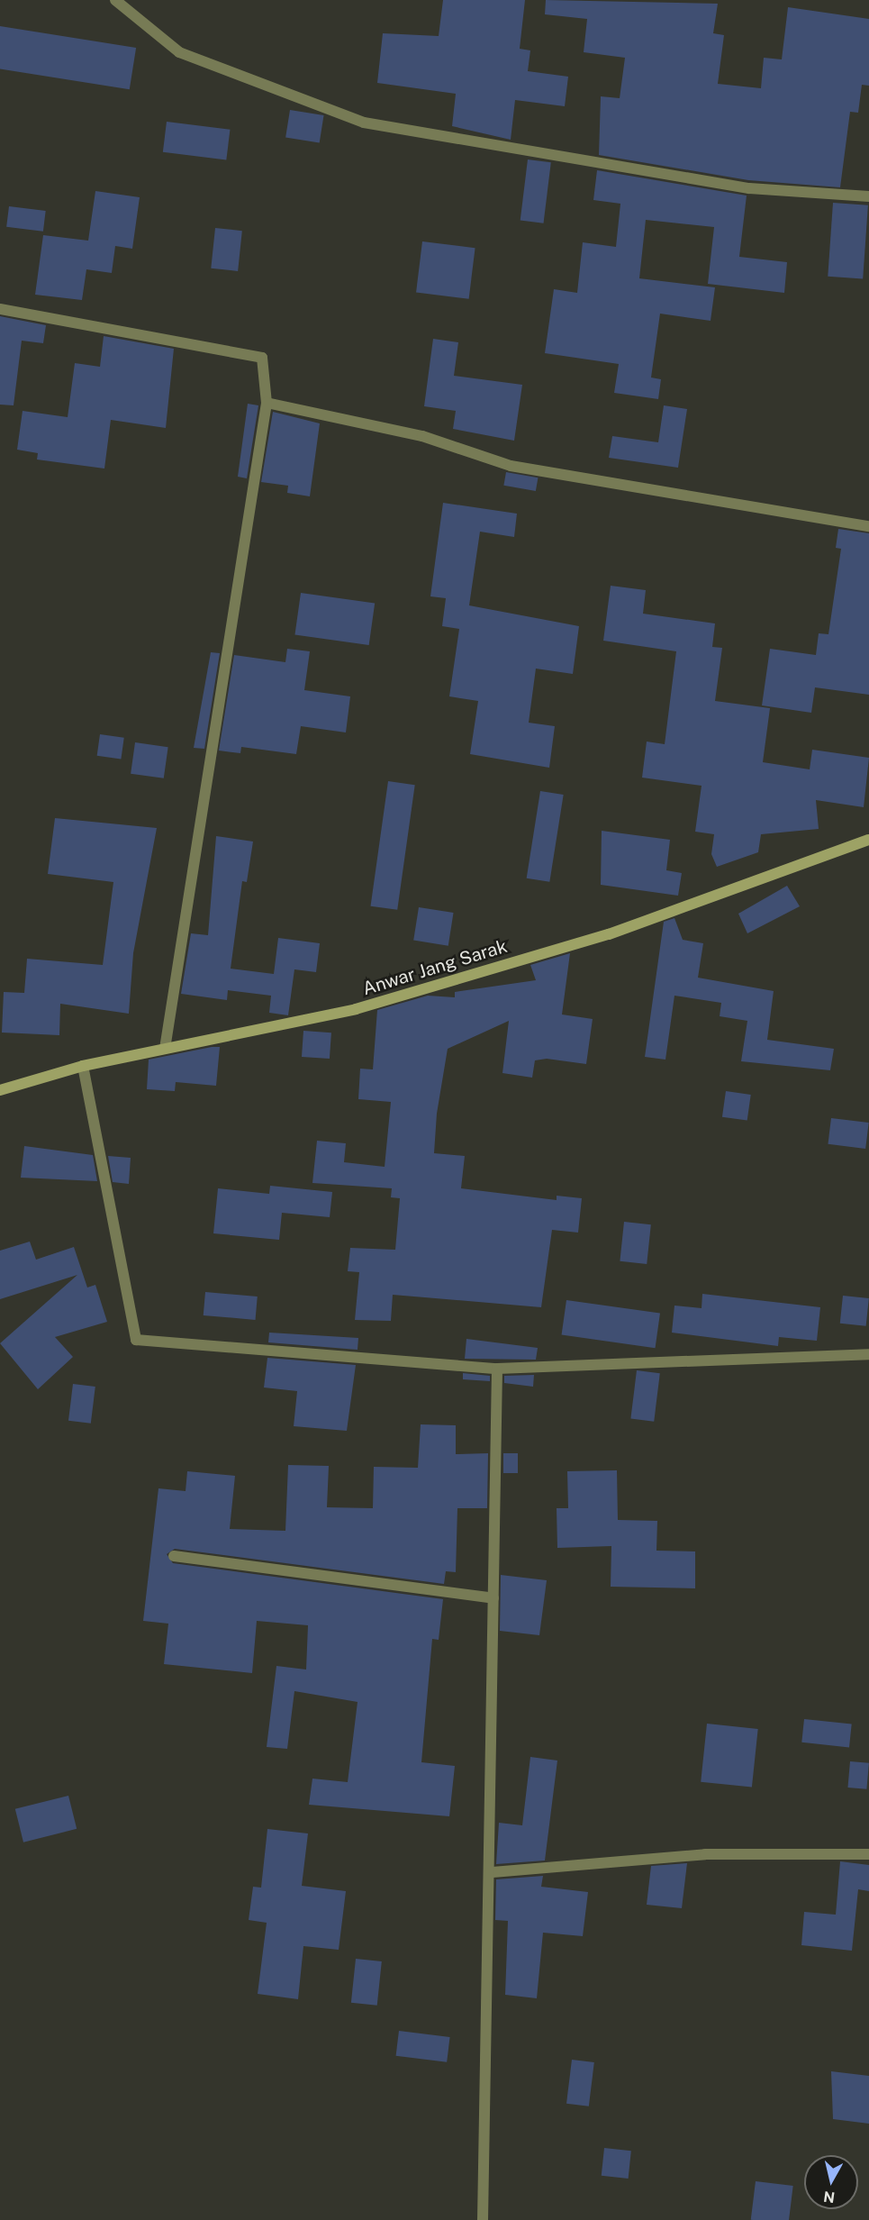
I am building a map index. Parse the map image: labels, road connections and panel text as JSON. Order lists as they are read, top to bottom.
{
  "streets": {
    "main road": ["Anwar Jang Sarak"]
  },
  "north": "bottom"
}
